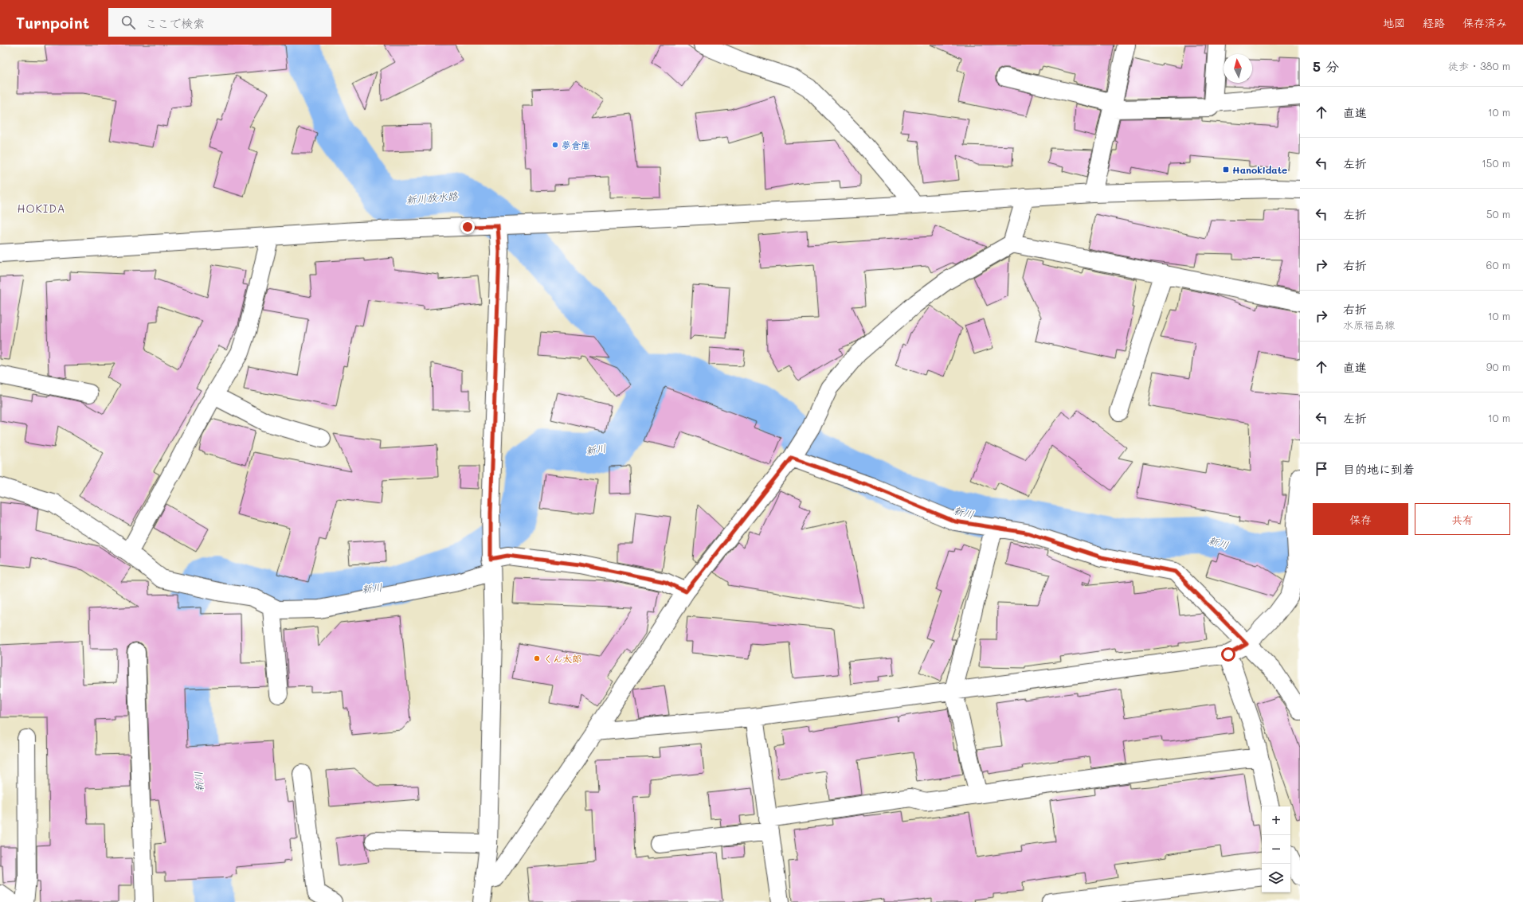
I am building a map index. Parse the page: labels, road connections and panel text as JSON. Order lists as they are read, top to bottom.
{
  "districts": ["HOKIDA"],
  "water": ["新川放水路", "新川"],
  "places": {
    "other": ["夢倉庫", "くん太郎"],
    "transit": ["Hanokidate"]
  },
  "north": "top",
  "page": {
    "header": "Turnpoint",
    "search": "ここで検索",
    "nav": ["地図", "経路", "保存済み"],
    "heading": ["5 分", "徒歩 · 380 m"],
    "list": [
      ["直進", "10 m"],
      ["左折", "150 m"],
      ["左折", "50 m"],
      ["右折", "60 m"],
      ["右折", "水原福島線", "10 m"],
      ["直進", "90 m"],
      ["左折", "10 m"],
      "目的地に到着"
    ],
    "buttons": ["保存", "共有"],
    "map_buttons": ["+", "−"]
  }
}
